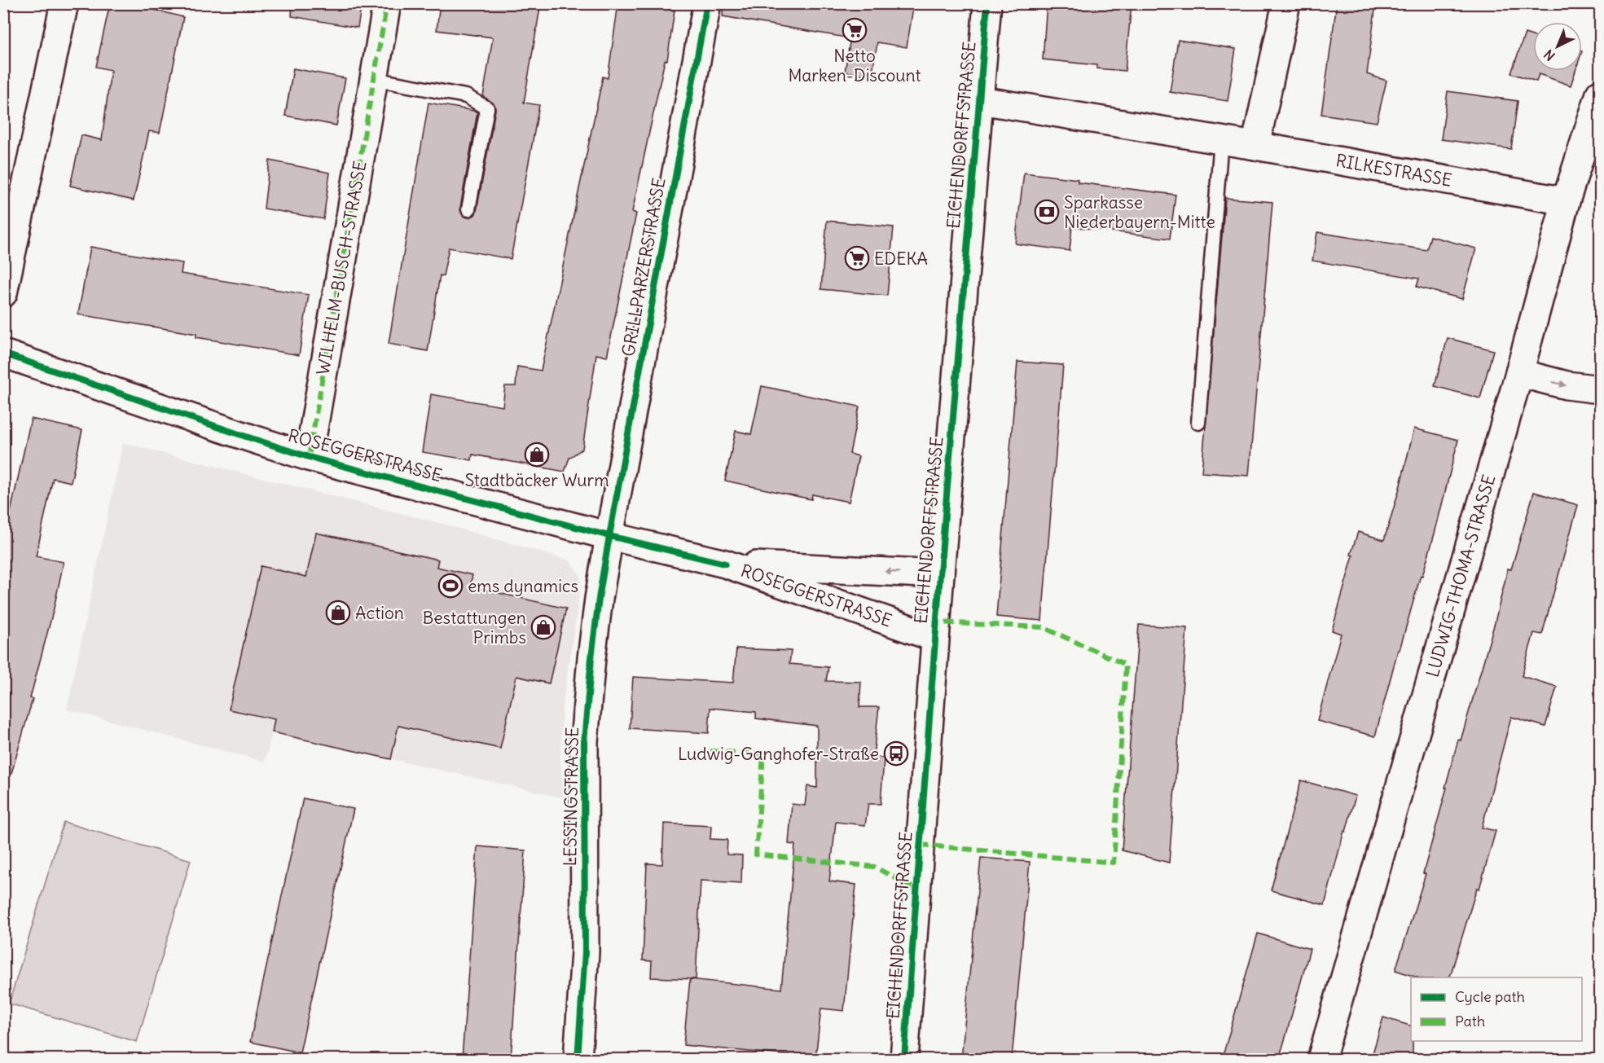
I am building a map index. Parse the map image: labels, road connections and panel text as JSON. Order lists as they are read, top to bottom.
{
  "streets": {
    "street": [
      "EICHENDORFFSTRASSE",
      "RILKESTRASSE",
      "GRILLPARZERSTRASSE",
      "WILHELM-BUSCH-STRASSE",
      "ROSEGGERSTRASSE",
      "LUDWIG-THOMA-STRASSE",
      "LESSINGSTRASSE"
    ]
  },
  "crossings": [
    ["EICHENDORFFSTRASSE", "RILKESTRASSE"],
    ["EICHENDORFFSTRASSE", "ROSEGGERSTRASSE"],
    ["RILKESTRASSE", "LUDWIG-THOMA-STRASSE"],
    ["GRILLPARZERSTRASSE", "ROSEGGERSTRASSE"],
    ["GRILLPARZERSTRASSE", "LESSINGSTRASSE"],
    ["WILHELM-BUSCH-STRASSE", "ROSEGGERSTRASSE"],
    ["ROSEGGERSTRASSE", "LESSINGSTRASSE"]
  ],
  "places": {
    "supermarket": ["Netto Marken-Discount", "EDEKA"],
    "bank": ["Sparkasse Niederbayern-Mitte"],
    "shop": ["Stadtbäcker Wurm", "Action", "Bestattungen Primbs"],
    "sports": ["ems dynamics"],
    "bus stop": ["Ludwig-Ganghofer-Straße"]
  },
  "legend": ["Cycle path", "Path"],
  "north": "bottom left"
}
